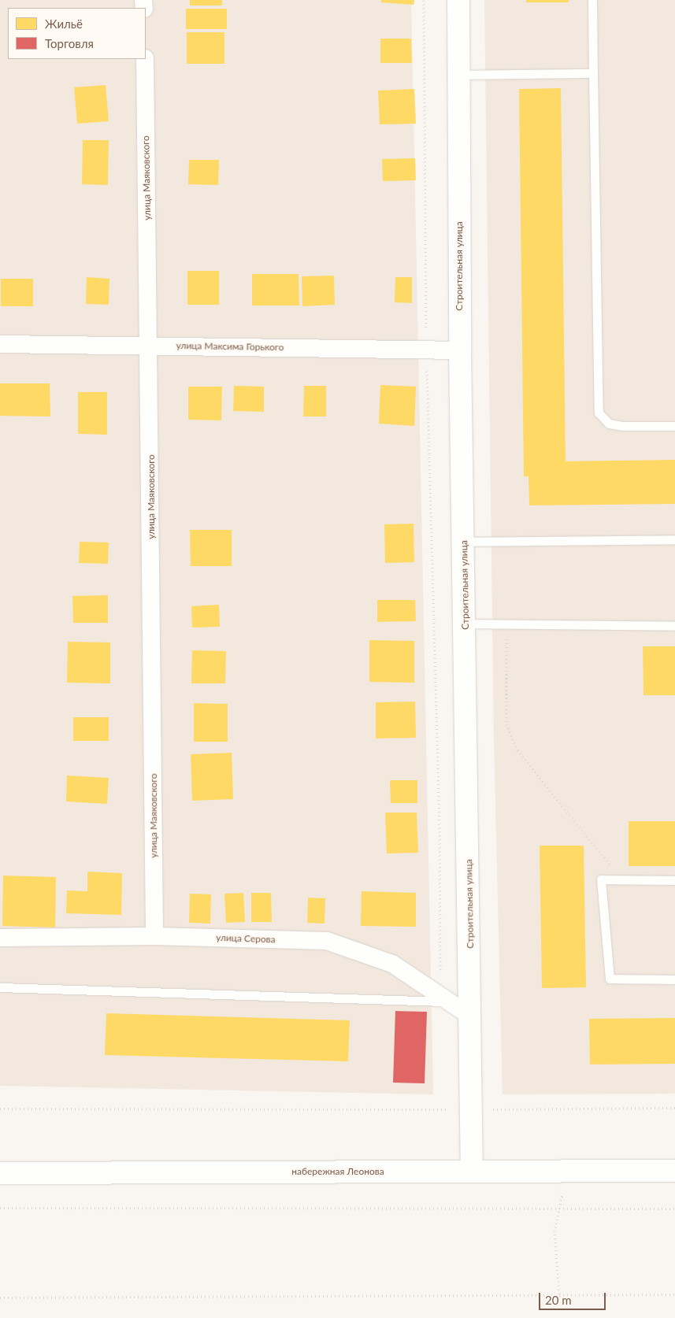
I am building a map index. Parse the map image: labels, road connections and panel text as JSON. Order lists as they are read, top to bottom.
{
  "streets": {
    "street": [
      "улица Маяковского",
      "Строительная улица",
      "улица Максима Горького",
      "улица Серова",
      "набережная Леонова"
    ]
  },
  "crossings": [
    ["улица Маяковского", "улица Максима Горького"],
    ["улица Маяковского", "улица Серова"],
    ["Строительная улица", "улица Максима Горького"],
    ["Строительная улица", "улица Серова"],
    ["Строительная улица", "набережная Леонова"]
  ],
  "legend": ["Жильё", "Торговля"],
  "scale_bar": "20 m"
}
